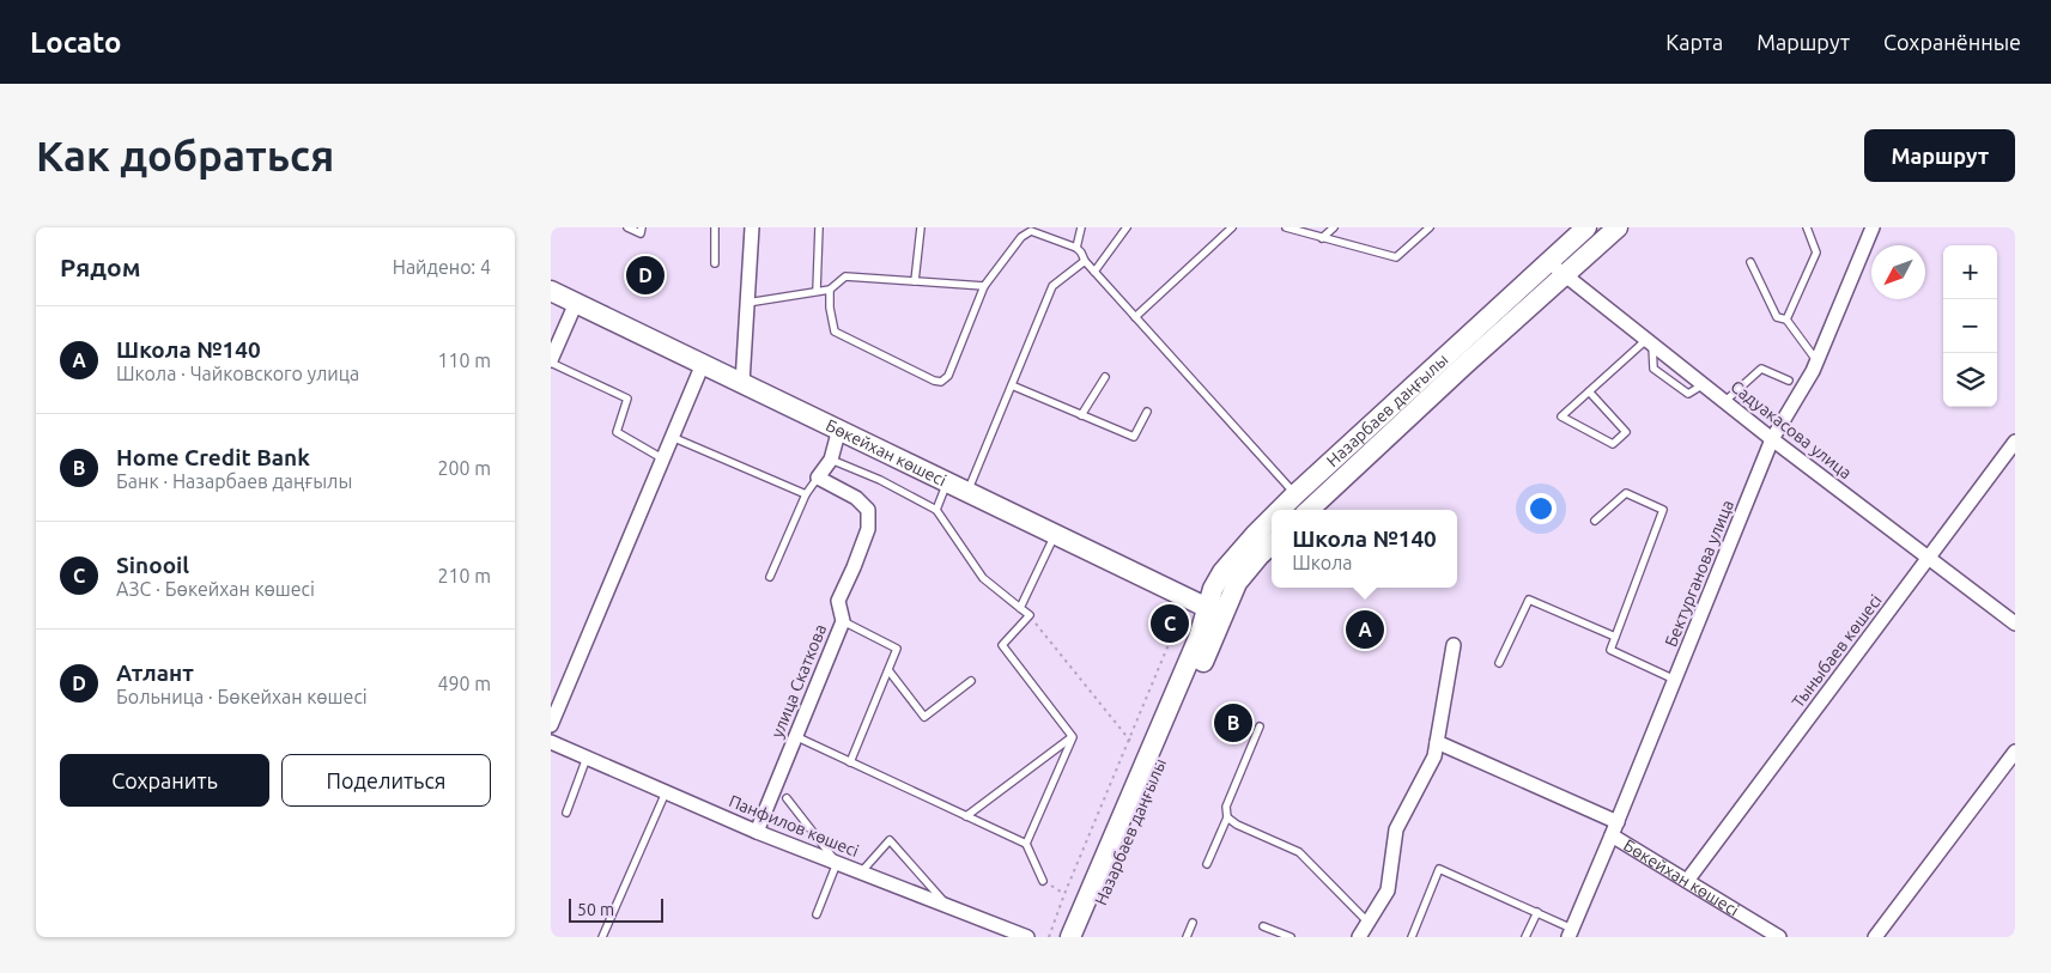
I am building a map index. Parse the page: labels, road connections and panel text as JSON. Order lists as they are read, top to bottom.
{
  "streets": {
    "main road": ["Назарбаев даңғылы", "Бөкейхан көшесі"],
    "street": [
      "Садуакасова улица",
      "Бектурганова улица",
      "Тыныбаев көшесі",
      "улица Скаткова",
      "Панфилов көшесі"
    ]
  },
  "crossings": [
    ["Назарбаев даңғылы", "Садуакасова улица"],
    ["Назарбаев даңғылы", "Бөкейхан көшесі"],
    ["Садуакасова улица", "Бектурганова улица"],
    ["Садуакасова улица", "Тыныбаев көшесі"],
    ["Бөкейхан көшесі", "Бектурганова улица"],
    ["Бөкейхан көшесі", "Тыныбаев көшесі"],
    ["улица Скаткова", "Панфилов көшесі"]
  ],
  "scale_bar": "50 m",
  "north": "bottom left",
  "page": {
    "header": "Locato",
    "nav": ["Карта", "Маршрут", "Сохранённые"],
    "buttons": [
      "Маршрут",
      ["Сохранить", "Поделиться"]
    ],
    "title": "Как добраться",
    "heading": ["Рядом", "Найдено: 4"],
    "map_buttons": ["+", "−"],
    "pins": [
      "D",
      "C",
      "A",
      "B"
    ],
    "list": [
      {
        "mark": "A",
        "name": "Школа №140",
        "note": "Школа · Чайковского улица",
        "value": "110 m"
      },
      {
        "mark": "B",
        "name": "Home Credit Bank",
        "note": "Банк · Назарбаев даңғылы",
        "value": "200 m"
      },
      {
        "mark": "C",
        "name": "Sinooil",
        "note": "АЗС · Бөкейхан көшесі",
        "value": "210 m"
      },
      {
        "mark": "D",
        "name": "Атлант",
        "note": "Больница · Бөкейхан көшесі",
        "value": "490 m"
      }
    ],
    "popup": ["Школа №140", "Школа"],
    "scale": "50 m"
  }
}
